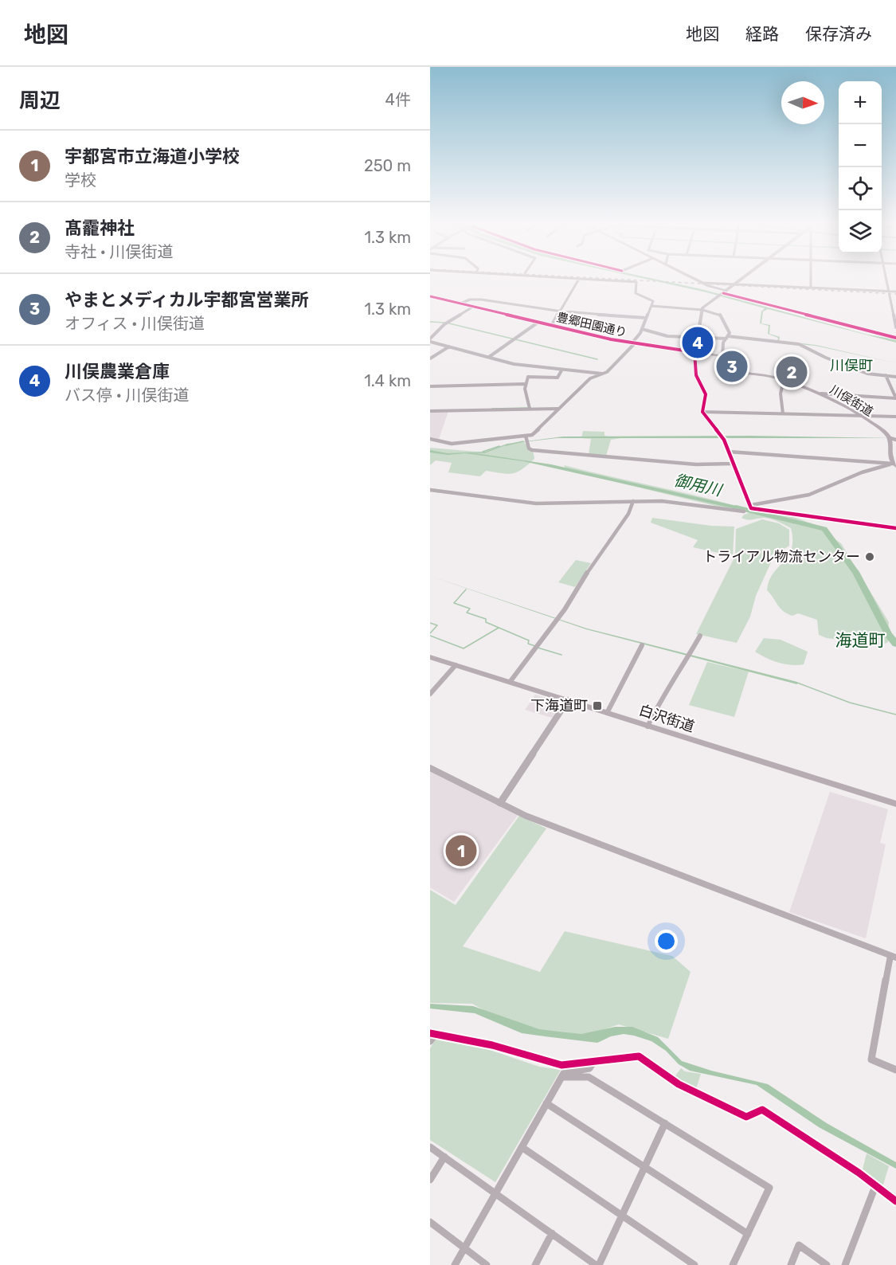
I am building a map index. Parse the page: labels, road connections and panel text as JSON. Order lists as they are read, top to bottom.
{
  "streets": {
    "main road": ["川俣街道", "白沢街道"],
    "street": ["豊郷田園通り"]
  },
  "districts": ["川俣町", "海道町"],
  "water": ["御用川"],
  "places": {
    "other": ["トライアル物流センター"],
    "transit": ["下海道町"]
  },
  "north": "right",
  "page": {
    "header": "地図",
    "nav": ["地図", "経路", "保存済み"],
    "heading": ["周辺", "4件"],
    "map_buttons": ["+", "−"],
    "list": [
      {
        "mark": "1",
        "name": "宇都宮市立海道小学校",
        "note": "学校",
        "value": "250 m"
      },
      {
        "mark": "2",
        "name": "髙靇神社",
        "note": "寺社 · 川俣街道",
        "value": "1.3 km"
      },
      {
        "mark": "3",
        "name": "やまとメディカル宇都宮営業所",
        "note": "オフィス · 川俣街道",
        "value": "1.3 km"
      },
      {
        "mark": "4",
        "name": "川俣農業倉庫",
        "note": "バス停 · 川俣街道",
        "value": "1.4 km"
      }
    ],
    "pins": [
      "4",
      "3",
      "2",
      "1"
    ]
  }
}
